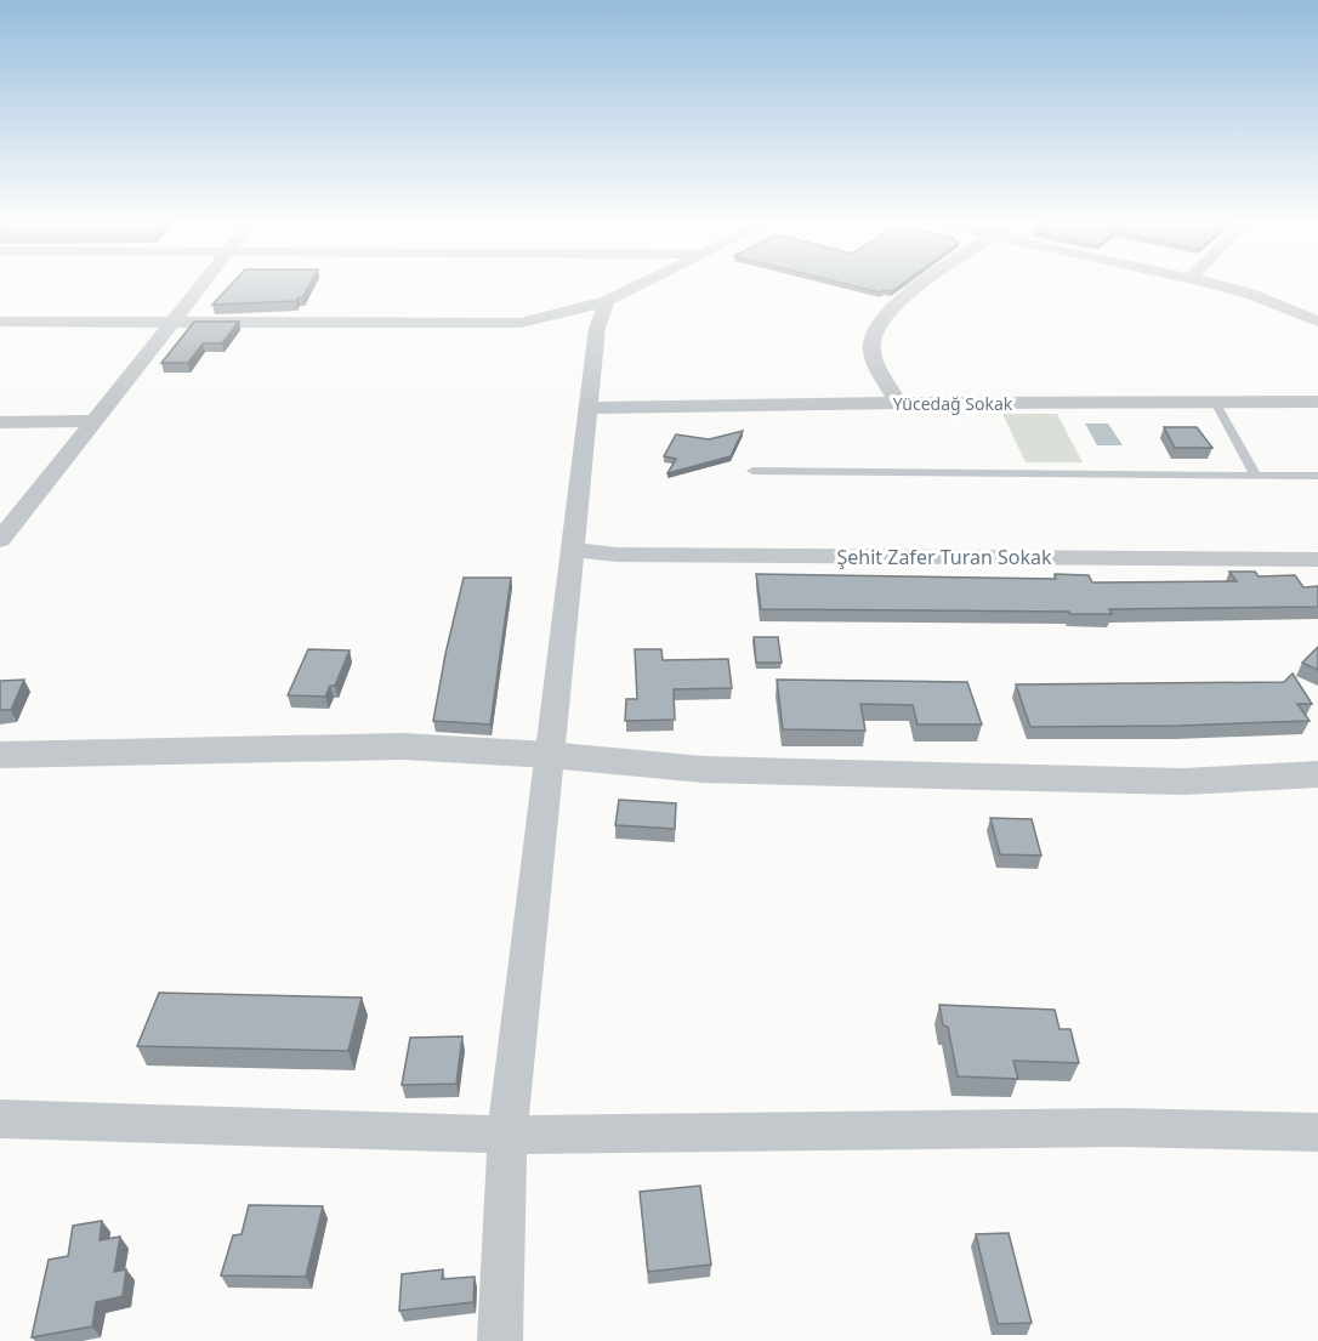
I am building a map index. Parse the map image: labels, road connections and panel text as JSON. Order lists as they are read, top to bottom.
{
  "streets": {
    "street": ["Yücedağ Sokak", "Şehit Zafer Turan Sokak"]
  }
}
